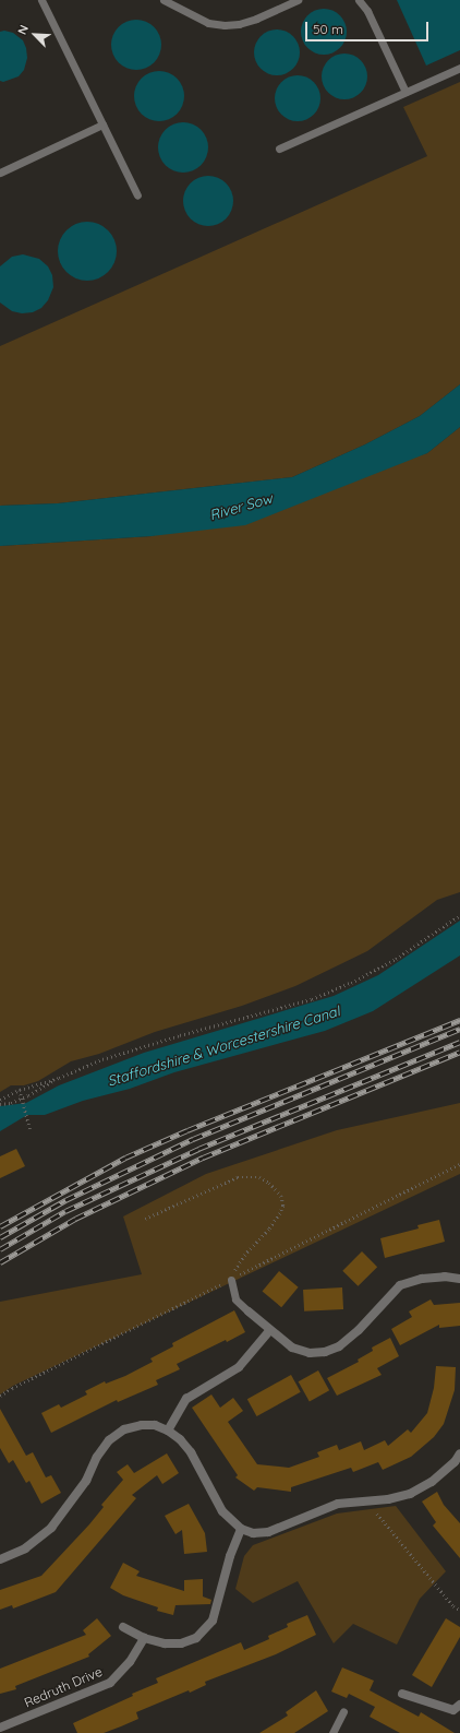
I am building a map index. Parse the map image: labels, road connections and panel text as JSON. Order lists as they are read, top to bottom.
{
  "streets": {
    "street": ["Redruth Drive"]
  },
  "water": ["River Sow", "Staffordshire & Worcestershire Canal"],
  "scale_bar": "50 m",
  "north": "top left"
}
